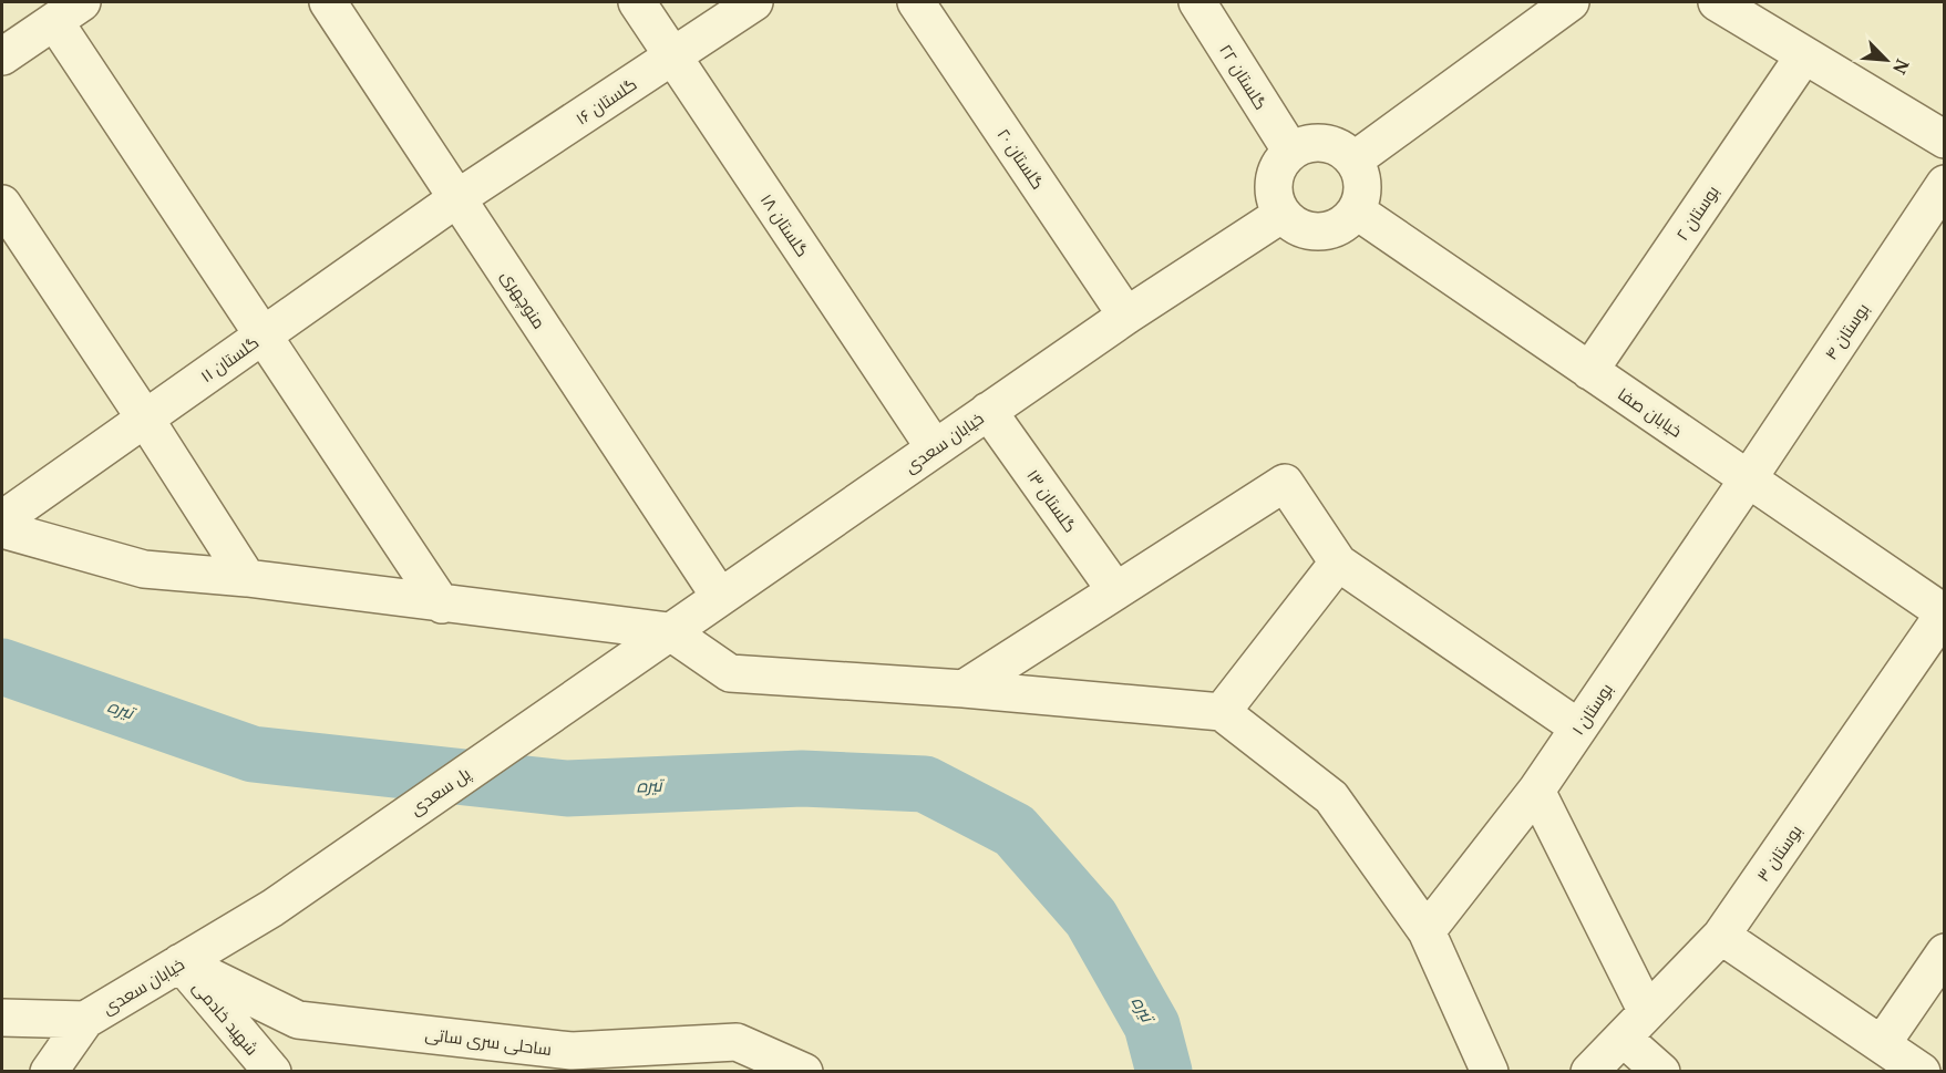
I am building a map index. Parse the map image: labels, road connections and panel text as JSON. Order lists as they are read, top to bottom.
{
  "streets": {
    "street": [
      "گلستان ۲۲",
      "گلستان ۱۶",
      "گلستان ۲۰",
      "بوستان ۲",
      "گلستان ۱۸",
      "منوچهری",
      "بوستان ۴",
      "گلستان ۱۱",
      "خیابان صفا",
      "خیابان سعدی",
      "گلستان ۱۳",
      "بوستان ۱",
      "پل سعدی",
      "بوستان ۳",
      "شهید خادمی",
      "ساحلی سری ساتی"
    ]
  },
  "crossings": [
    ["گلستان ۲۲", "خیابان صفا"],
    ["گلستان ۲۲", "خیابان سعدی"],
    ["گلستان ۱۶", "گلستان ۱۸"],
    ["گلستان ۱۶", "منوچهری"],
    ["گلستان ۱۶", "گلستان ۱۱"],
    ["گلستان ۲۰", "خیابان سعدی"],
    ["بوستان ۲", "خیابان صفا"],
    ["گلستان ۱۸", "خیابان سعدی"],
    ["منوچهری", "گلستان ۱۱"],
    ["منوچهری", "خیابان سعدی"],
    ["بوستان ۴", "خیابان صفا"],
    ["بوستان ۴", "بوستان ۱"],
    ["خیابان صفا", "خیابان سعدی"],
    ["خیابان صفا", "بوستان ۱"],
    ["خیابان صفا", "بوستان ۳"],
    ["خیابان سعدی", "گلستان ۱۳"],
    ["خیابان سعدی", "پل سعدی"],
    ["خیابان سعدی", "شهید خادمی"],
    ["خیابان سعدی", "ساحلی سری ساتی"],
    ["شهید خادمی", "ساحلی سری ساتی"]
  ],
  "water": ["تيره"],
  "north": "bottom right"
}
